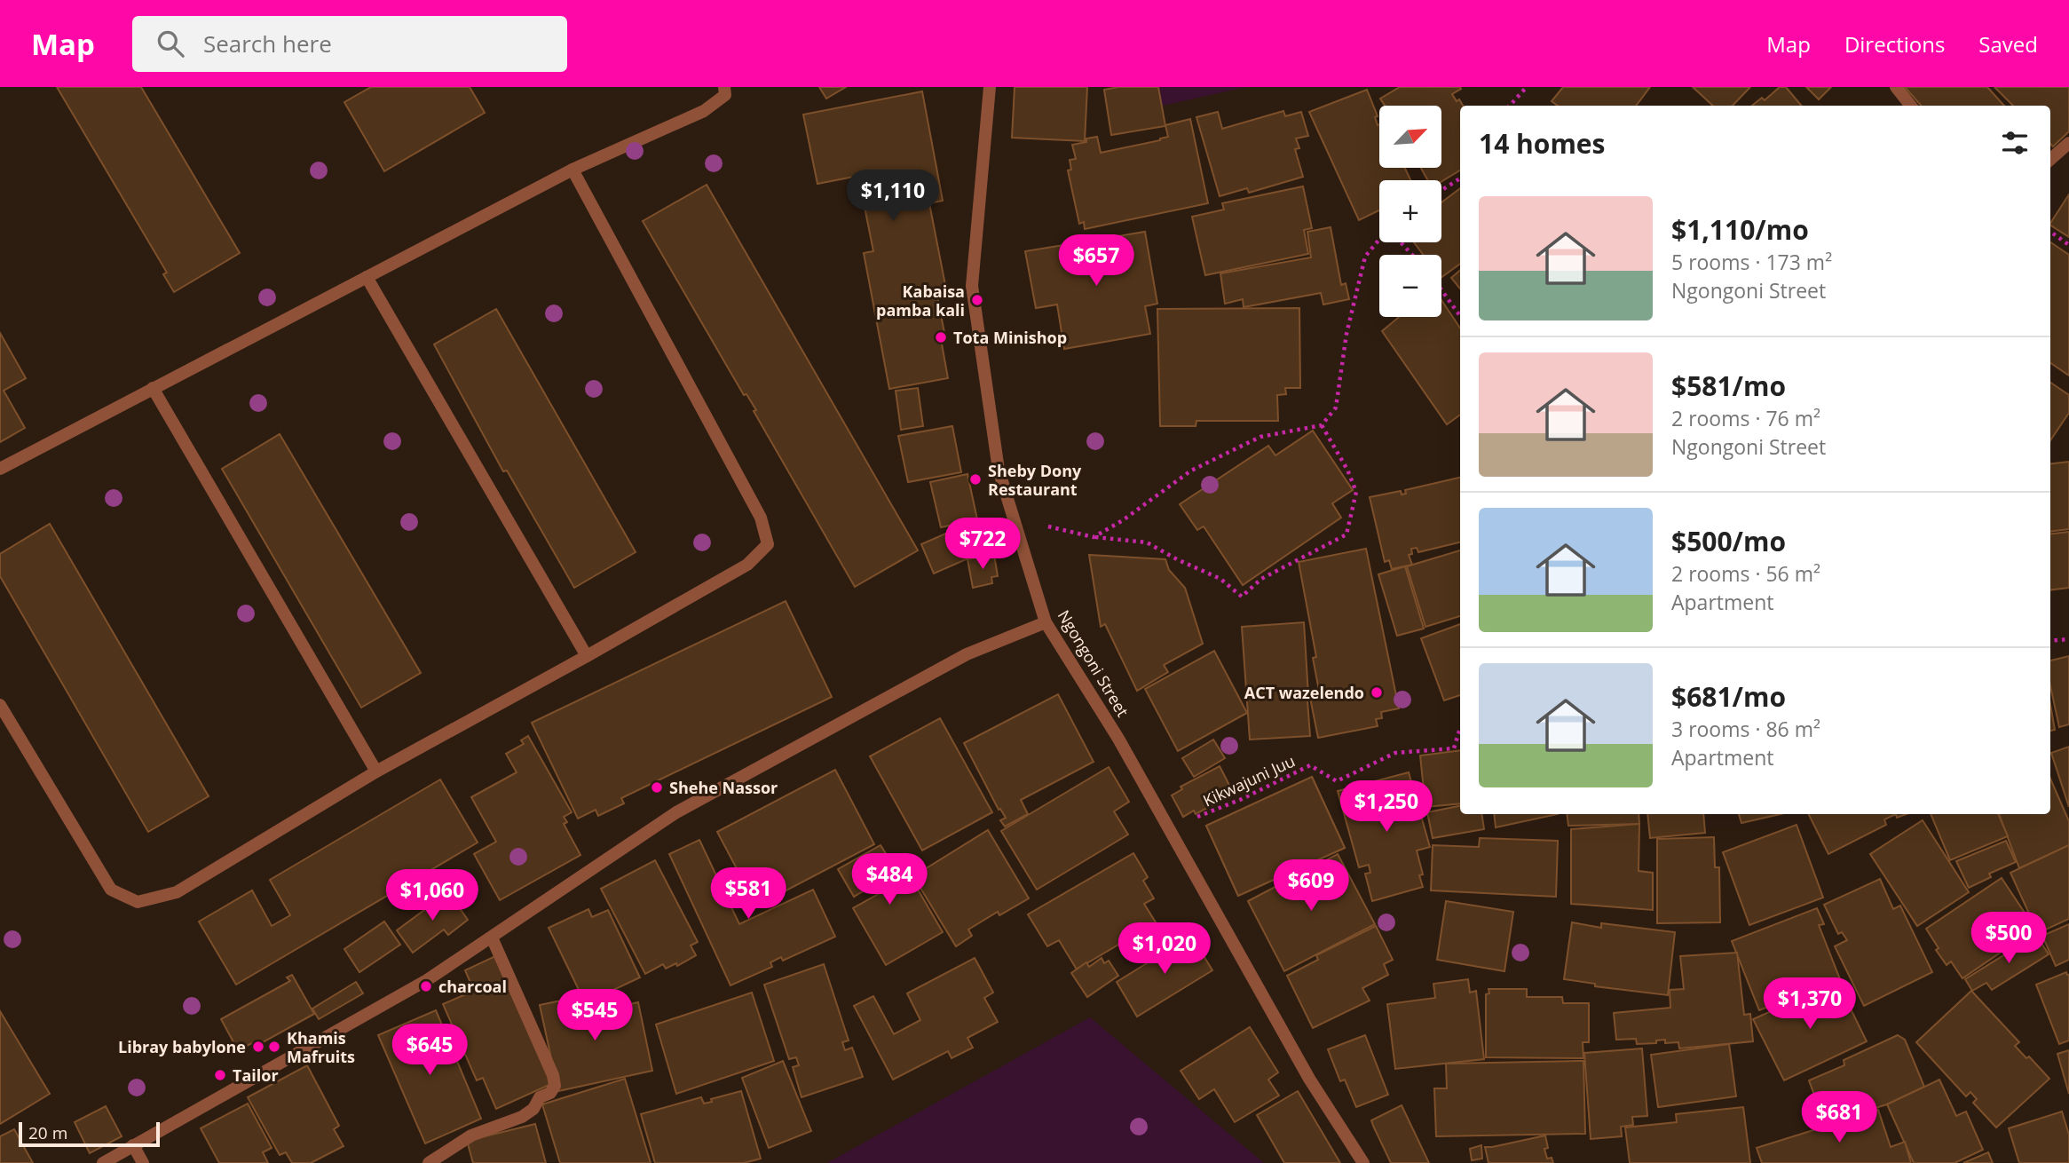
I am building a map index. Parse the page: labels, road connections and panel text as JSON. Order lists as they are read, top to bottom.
{
  "streets": {
    "street": ["Ngongoni Street"],
    "path": ["Kikwajuni Juu"]
  },
  "crossings": [
    ["Ngongoni Street", "Kikwajuni Juu"]
  ],
  "places": [
    "Kabaisa pamba kali",
    "Tota Minishop",
    "Sheby Dony Restaurant",
    "ACT wazelendo",
    "Shehe Nassor",
    "charcoal",
    "Libray babylone",
    "Khamis Mafruits",
    "Tailor"
  ],
  "scale_bar": "20 m",
  "north": "top right",
  "page": {
    "header": "Map",
    "search": "Search here",
    "nav": ["Map", "Directions", "Saved"],
    "map_buttons": ["+", "−"],
    "heading": "14 homes",
    "price": [
      "$1,110",
      "$657",
      "$722",
      "$1,250",
      "$484",
      "$609",
      "$581",
      "$1,060",
      "$500",
      "$1,020",
      "$1,370",
      "$545",
      "$645",
      "$681"
    ],
    "list": [
      {
        "name": "$1,110/mo",
        "note": "5 rooms · 173 m² · Ngongoni Street"
      },
      {
        "name": "$581/mo",
        "note": "2 rooms · 76 m² · Ngongoni Street"
      },
      {
        "name": "$500/mo",
        "note": "2 rooms · 56 m² · Apartment"
      },
      {
        "name": "$681/mo",
        "note": "3 rooms · 86 m² · Apartment"
      }
    ],
    "scale": "20 m"
  }
}
